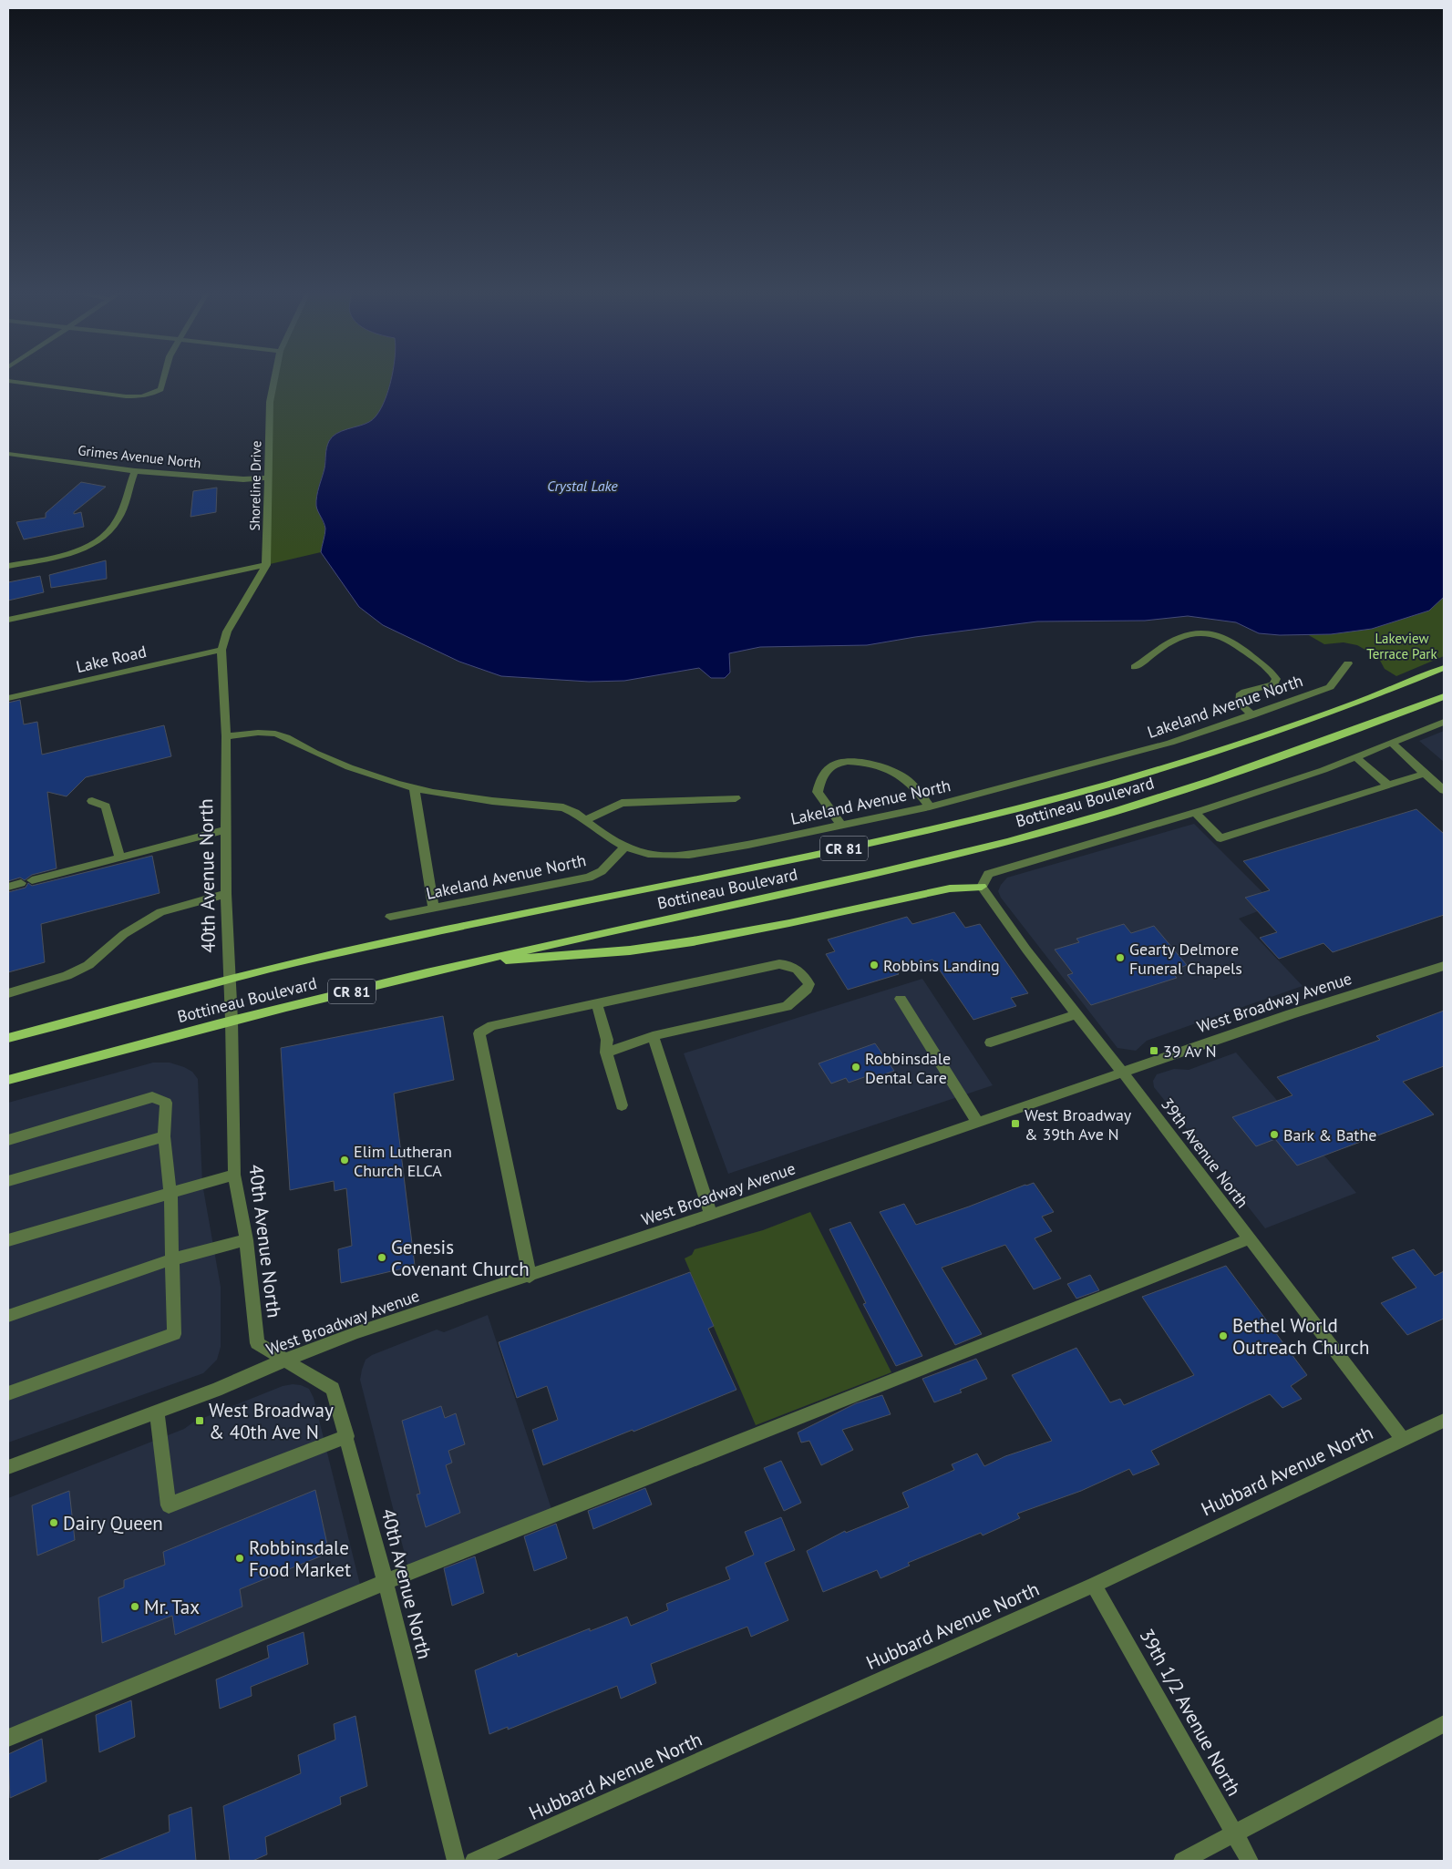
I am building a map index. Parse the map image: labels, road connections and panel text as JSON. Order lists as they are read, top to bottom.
{
  "streets": {
    "main road": ["Bottineau Boulevard", "CR 81"],
    "street": [
      "Grimes Avenue North",
      "Shoreline Drive",
      "Lake Road",
      "Lakeland Avenue North",
      "40th Avenue North",
      "West Broadway Avenue",
      "39th Avenue North",
      "Hubbard Avenue North",
      "39th 1/2 Avenue North"
    ]
  },
  "crossings": [
    ["Grimes Avenue North", "Shoreline Drive"],
    ["Shoreline Drive", "Lake Road"],
    ["Shoreline Drive", "40th Avenue North"],
    ["Lake Road", "40th Avenue North"],
    ["Bottineau Boulevard", "40th Avenue North"],
    ["40th Avenue North", "West Broadway Avenue"],
    ["West Broadway Avenue", "39th Avenue North"],
    ["39th Avenue North", "Hubbard Avenue North"],
    ["Hubbard Avenue North", "39th 1/2 Avenue North"]
  ],
  "water": ["Crystal Lake"],
  "parks": ["Lakeview Terrace Park"],
  "places": {
    "other": [
      "Gearty Delmore Funeral Chapels",
      "Robbins Landing",
      "Robbinsdale Dental Care",
      "Bark & Bathe",
      "Elim Lutheran Church ELCA",
      "Genesis Covenant Church",
      "Bethel World Outreach Church",
      "Dairy Queen",
      "Robbinsdale Food Market",
      "Mr. Tax"
    ],
    "transit": ["39 Av N", "West Broadway & 39th Ave N", "West Broadway & 40th Ave N"]
  }
}
